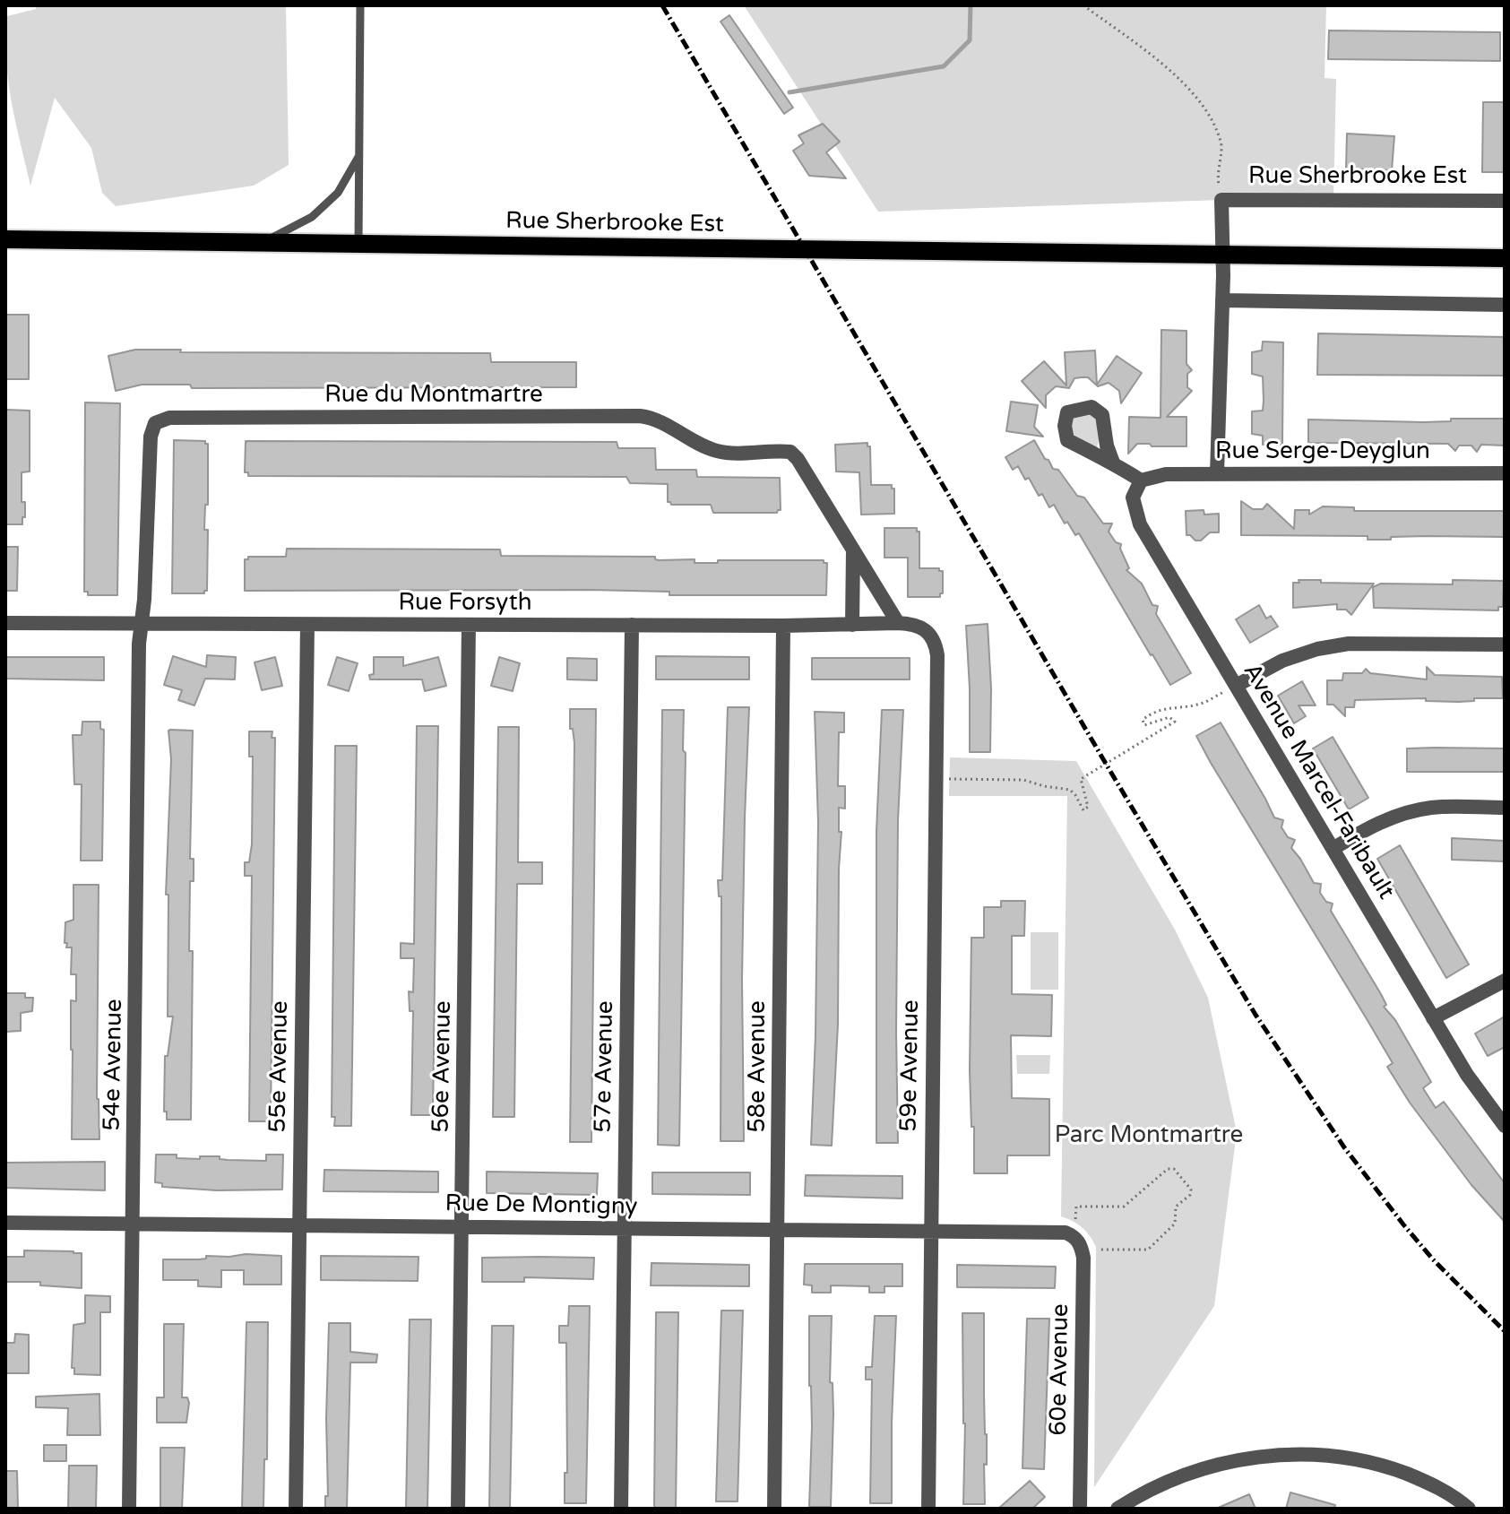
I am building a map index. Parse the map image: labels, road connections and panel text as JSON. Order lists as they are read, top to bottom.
{
  "streets": {
    "main road": ["Rue Sherbrooke Est"],
    "street": [
      "Rue du Montmartre",
      "Rue Serge-Deyglun",
      "Rue Forsyth",
      "Avenue Marcel-Faribault",
      "54e Avenue",
      "59e Avenue",
      "55e Avenue",
      "56e Avenue",
      "57e Avenue",
      "58e Avenue",
      "Rue De Montigny",
      "60e Avenue"
    ]
  },
  "crossings": [
    ["Rue du Montmartre", "Rue Forsyth"],
    ["Rue du Montmartre", "54e Avenue"],
    ["Rue Serge-Deyglun", "Avenue Marcel-Faribault"],
    ["Rue Forsyth", "54e Avenue"],
    ["Rue Forsyth", "59e Avenue"],
    ["Rue Forsyth", "55e Avenue"],
    ["Rue Forsyth", "56e Avenue"],
    ["Rue Forsyth", "57e Avenue"],
    ["Rue Forsyth", "58e Avenue"],
    ["54e Avenue", "Rue De Montigny"],
    ["59e Avenue", "Rue De Montigny"],
    ["55e Avenue", "Rue De Montigny"],
    ["56e Avenue", "Rue De Montigny"],
    ["57e Avenue", "Rue De Montigny"],
    ["58e Avenue", "Rue De Montigny"],
    ["Rue De Montigny", "60e Avenue"]
  ],
  "parks": ["Parc Montmartre"]
}
